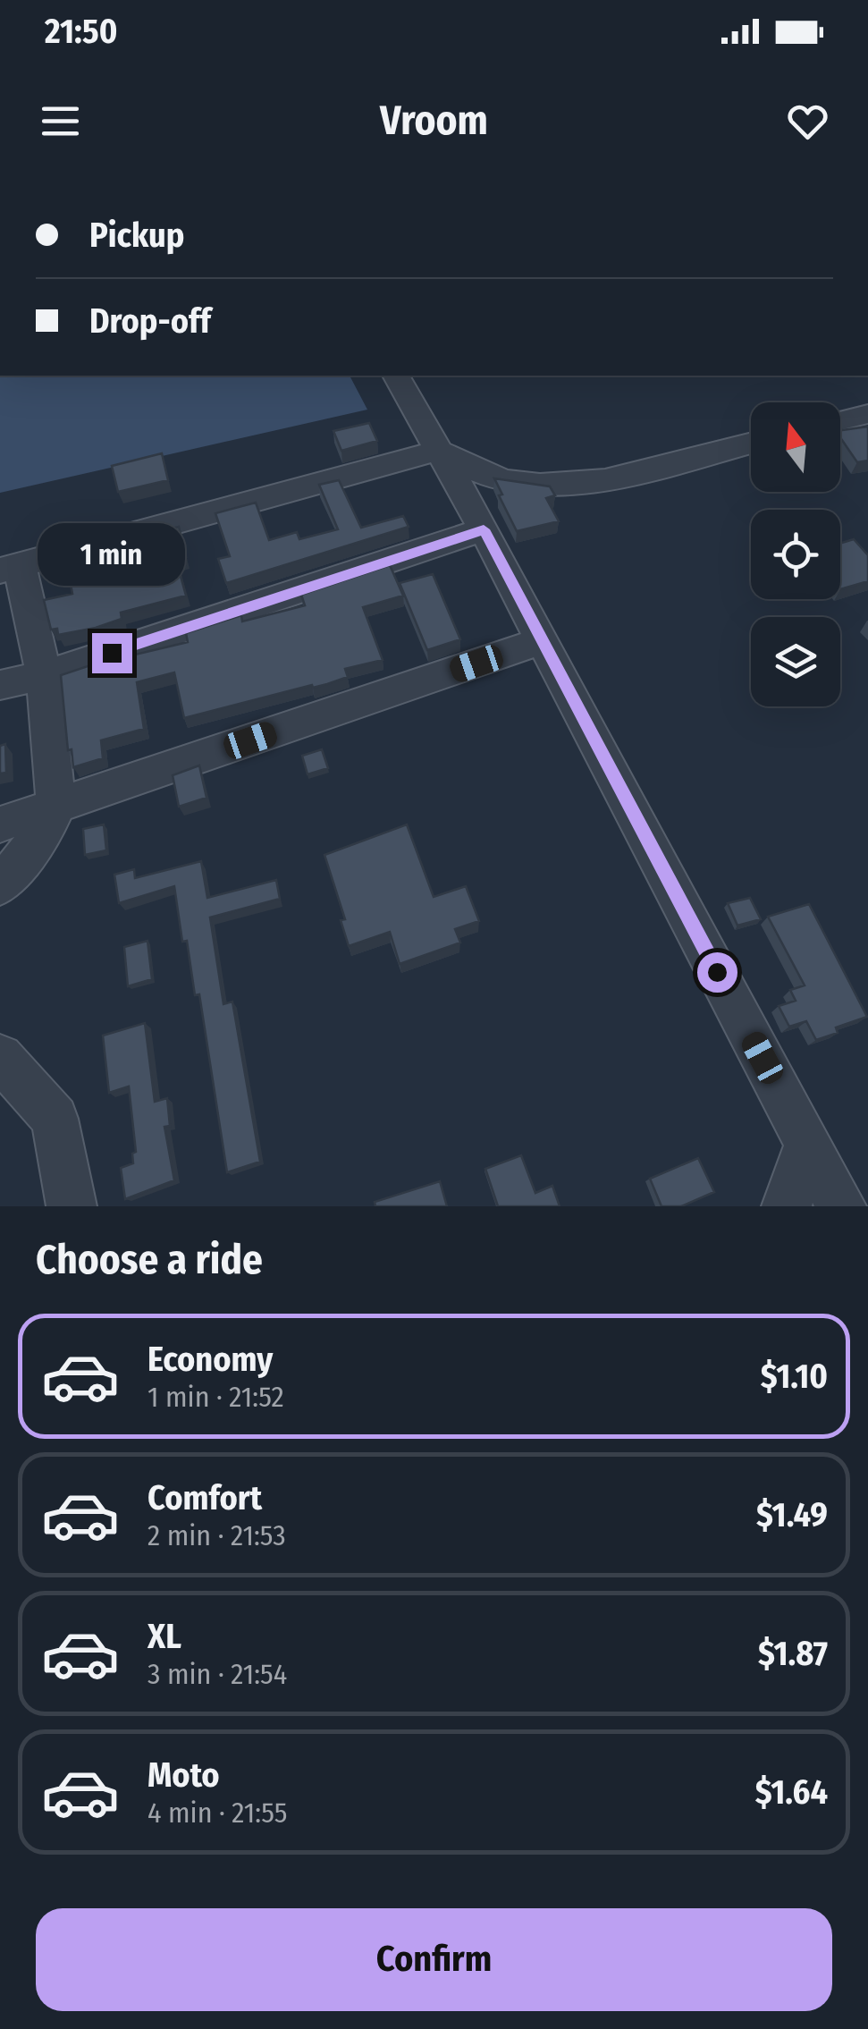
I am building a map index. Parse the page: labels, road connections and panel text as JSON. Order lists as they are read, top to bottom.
{
  "north": "top",
  "page": {
    "status": "21:50",
    "header": "Vroom",
    "banner": ["Pickup", "Drop-off"],
    "bubble": "1 min",
    "heading": "Choose a ride",
    "list": [
      {
        "name": "Economy",
        "note": "1 min · 21:52",
        "value": "$1.10"
      },
      {
        "name": "Comfort",
        "note": "2 min · 21:53",
        "value": "$1.49"
      },
      {
        "name": "XL",
        "note": "3 min · 21:54",
        "value": "$1.87"
      },
      {
        "name": "Moto",
        "note": "4 min · 21:55",
        "value": "$1.64"
      }
    ],
    "buttons": "Confirm"
  }
}
